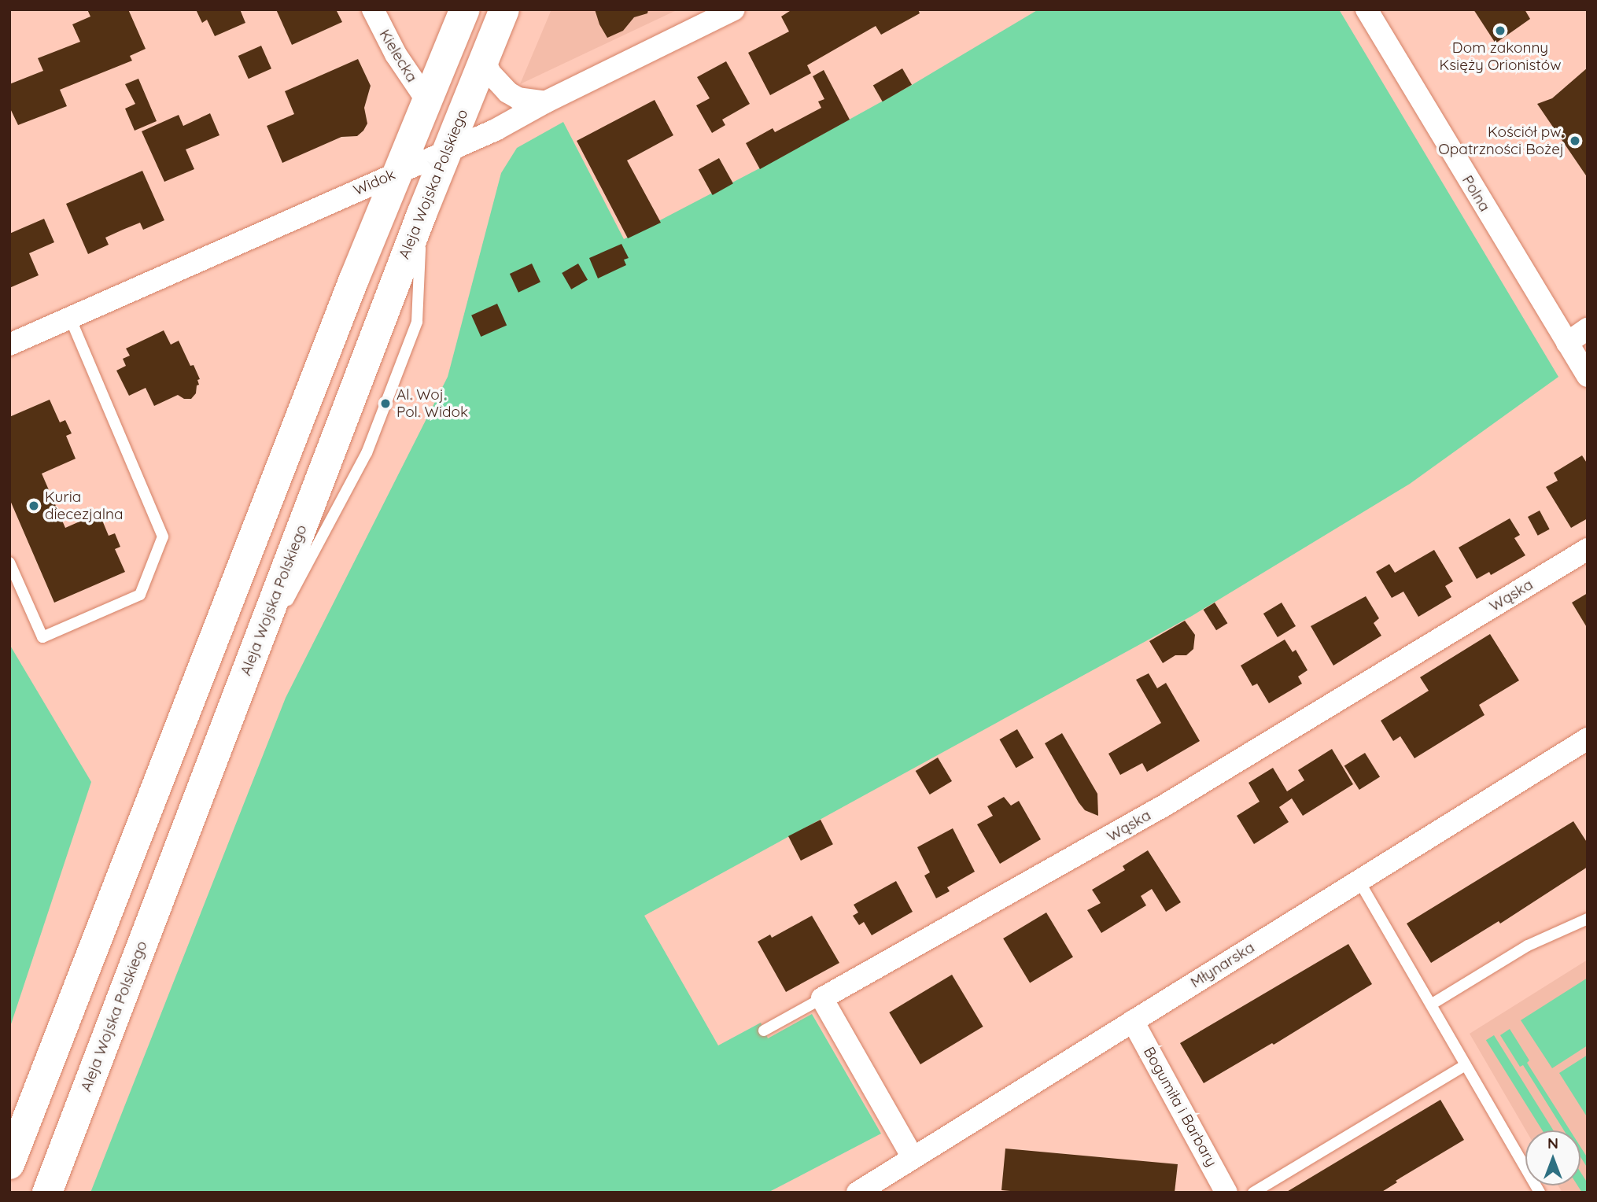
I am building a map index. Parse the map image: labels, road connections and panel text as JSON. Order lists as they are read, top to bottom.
{
  "streets": {
    "main road": ["Aleja Wojska Polskiego"],
    "street": [
      "Kielecka",
      "Widok",
      "Polna",
      "Wąska",
      "Młynarska",
      "Bogumiła i Barbary"
    ]
  },
  "crossings": [
    ["Widok", "Aleja Wojska Polskiego"],
    ["Młynarska", "Bogumiła i Barbary"]
  ],
  "places": [
    "Dom zakonny Księży Orionistów",
    "Kościół pw. Opatrzności Bożej",
    "Al. Woj. Pol. Widok",
    "Kuria diecezjalna"
  ],
  "north": "top"
}
